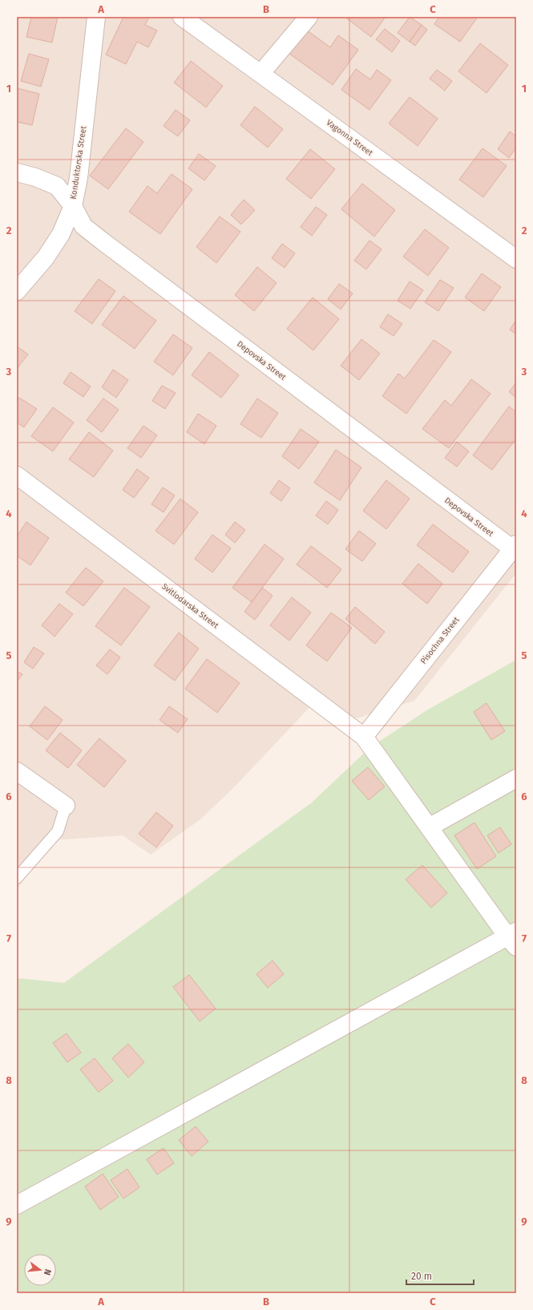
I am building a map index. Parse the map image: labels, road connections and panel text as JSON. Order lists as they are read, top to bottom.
{
  "streets": {
    "street": [
      "Vagonna Street",
      "Konduktorska Street",
      "Depovska Street",
      "Svitlodarska Street",
      "Pisochna Street"
    ]
  },
  "crossings": [
    ["Konduktorska Street", "Depovska Street"],
    ["Depovska Street", "Pisochna Street"],
    ["Svitlodarska Street", "Pisochna Street"]
  ],
  "scale_bar": "20 m",
  "north": "right",
  "grid": {
    "columns": ["A", "B", "C"],
    "rows": [
      "1",
      "2",
      "3",
      "4",
      "5",
      "6",
      "7",
      "8",
      "9"
    ]
  }
}
